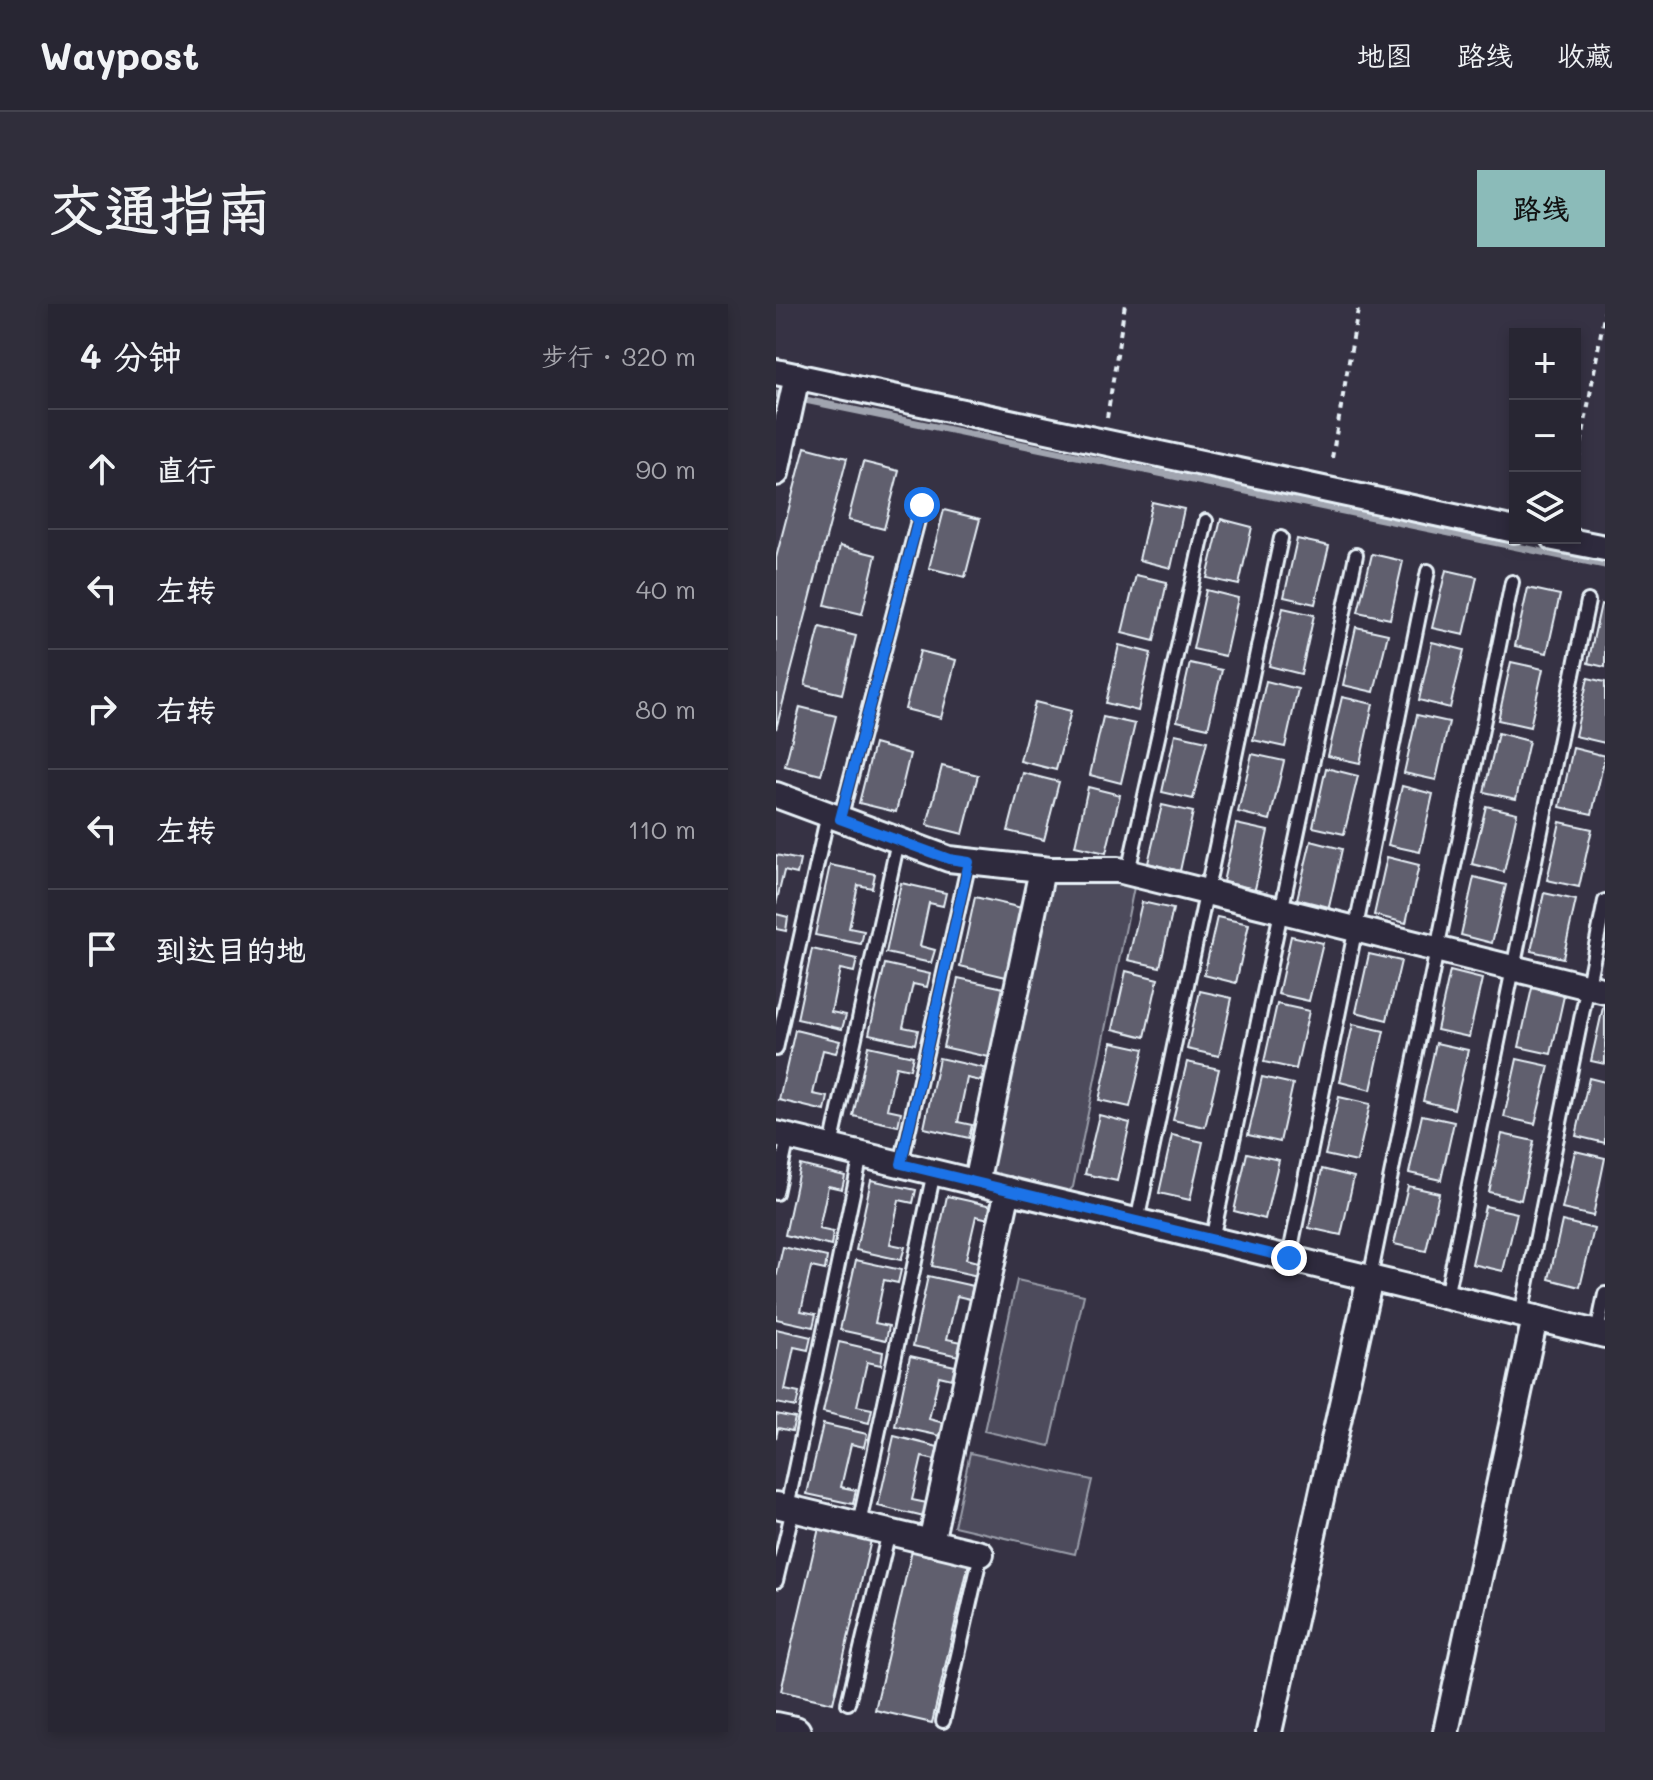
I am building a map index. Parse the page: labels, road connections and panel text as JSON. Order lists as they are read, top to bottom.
{
  "page": {
    "header": "Waypost",
    "nav": ["地图", "路线", "收藏"],
    "buttons": "路线",
    "title": "交通指南",
    "heading": ["4 分钟", "步行 · 320 m"],
    "map_buttons": ["+", "−"],
    "list": [
      ["直行", "90 m"],
      ["左转", "40 m"],
      ["右转", "80 m"],
      ["左转", "110 m"],
      "到达目的地"
    ]
  }
}
